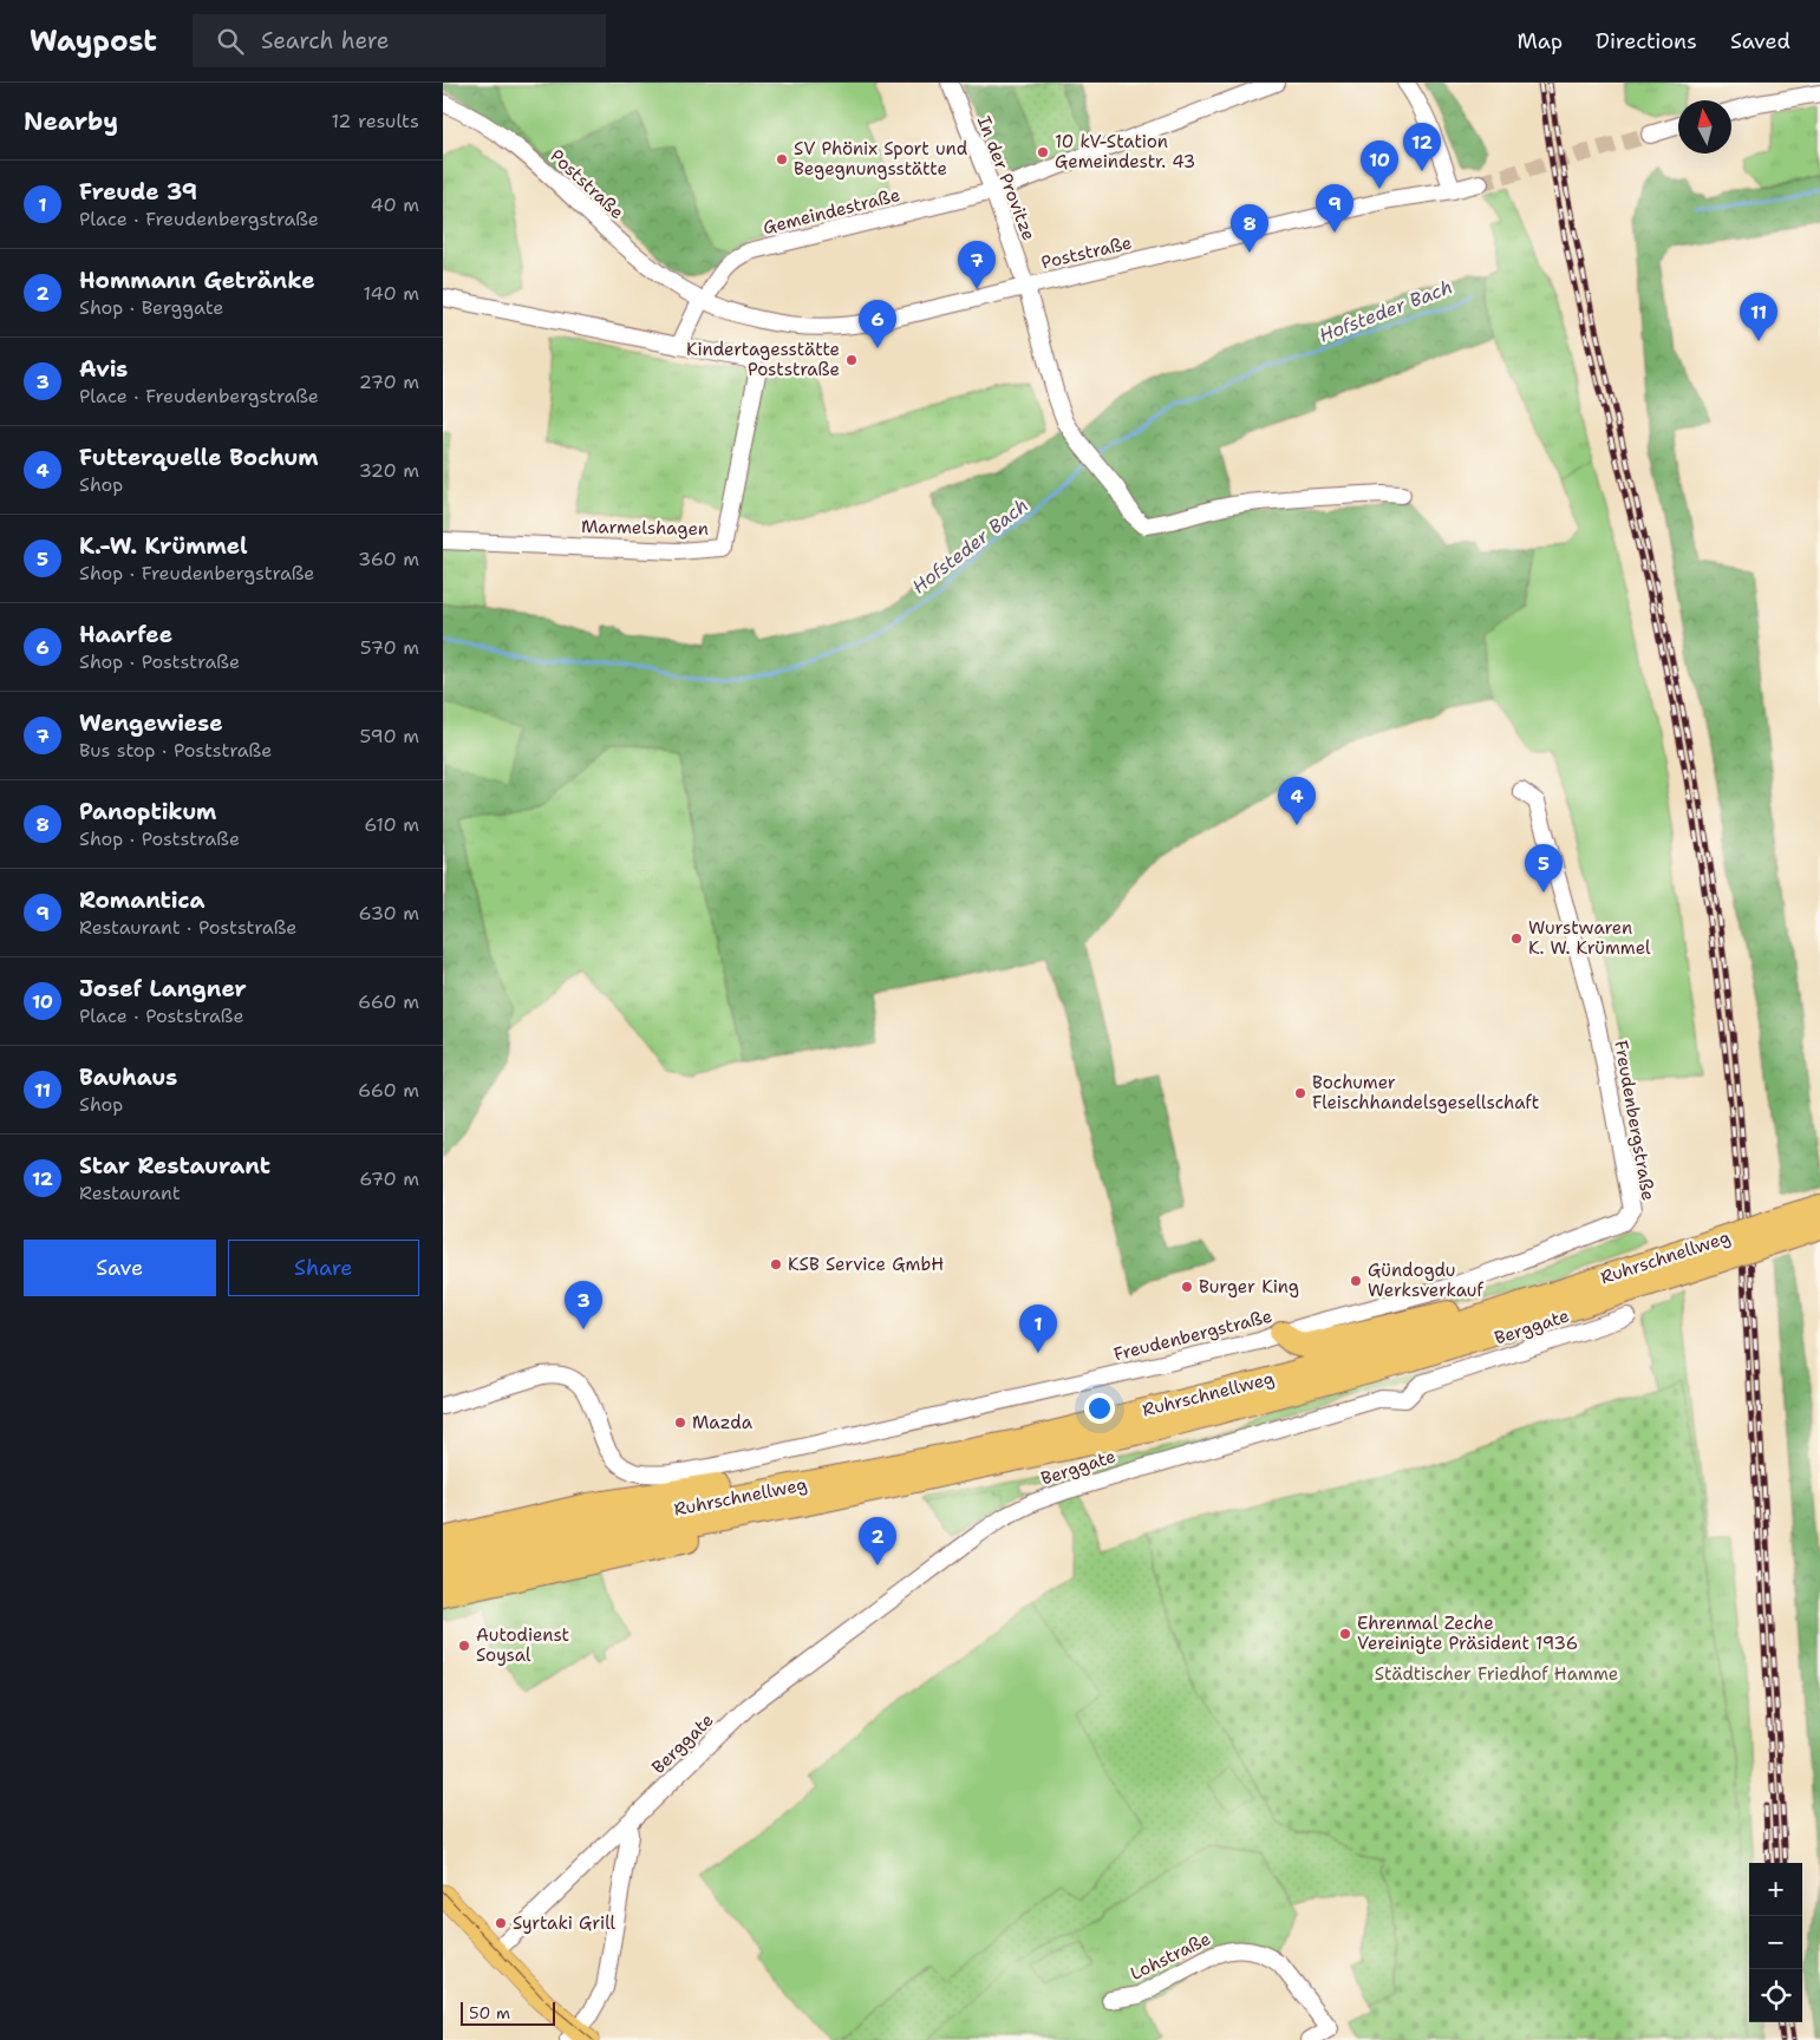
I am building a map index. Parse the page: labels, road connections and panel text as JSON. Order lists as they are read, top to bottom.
{
  "streets": {
    "highway": ["Ruhrschnellweg"],
    "street": [
      "In der Provitze",
      "Poststraße",
      "Gemeindestraße",
      "Marmelshagen",
      "Freudenbergstraße",
      "Berggate",
      "Lohstraße"
    ]
  },
  "crossings": [
    ["In der Provitze", "Poststraße"],
    ["In der Provitze", "Gemeindestraße"],
    ["Poststraße", "Gemeindestraße"]
  ],
  "water": ["Hofsteder Bach"],
  "parks": ["Städtischer Friedhof Hamme"],
  "places": [
    "10 kV-Station Gemeindestr. 43",
    "SV Phönix Sport und Begegnungsstätte",
    "Kindertagesstätte Poststraße",
    "Wurstwaren K. W. Krümmel",
    "Bochumer Fleischhandelsgesellschaft",
    "KSB Service GmbH",
    "Gündogdu Werksverkauf",
    "Burger King",
    "Mazda",
    "Ehrenmal Zeche Vereinigte Präsident 1936",
    "Autodienst Soysal",
    "Syrtaki Grill"
  ],
  "scale_bar": "50 m",
  "north": "top",
  "page": {
    "header": "Waypost",
    "search": "Search here",
    "nav": ["Map", "Directions", "Saved"],
    "heading": ["Nearby", "12 results"],
    "pins": [
      "12",
      "10",
      "9",
      "8",
      "7",
      "11",
      "6",
      "4",
      "5",
      "3",
      "1",
      "2"
    ],
    "list": [
      {
        "mark": "1",
        "name": "Freude 39",
        "note": "Place · Freudenbergstraße",
        "value": "40 m"
      },
      {
        "mark": "2",
        "name": "Hommann Getränke",
        "note": "Shop · Berggate",
        "value": "140 m"
      },
      {
        "mark": "3",
        "name": "Avis",
        "note": "Place · Freudenbergstraße",
        "value": "270 m"
      },
      {
        "mark": "4",
        "name": "Futterquelle Bochum",
        "note": "Shop",
        "value": "320 m"
      },
      {
        "mark": "5",
        "name": "K.-W. Krümmel",
        "note": "Shop · Freudenbergstraße",
        "value": "360 m"
      },
      {
        "mark": "6",
        "name": "Haarfee",
        "note": "Shop · Poststraße",
        "value": "570 m"
      },
      {
        "mark": "7",
        "name": "Wengewiese",
        "note": "Bus stop · Poststraße",
        "value": "590 m"
      },
      {
        "mark": "8",
        "name": "Panoptikum",
        "note": "Shop · Poststraße",
        "value": "610 m"
      },
      {
        "mark": "9",
        "name": "Romantica",
        "note": "Restaurant · Poststraße",
        "value": "630 m"
      },
      {
        "mark": "10",
        "name": "Josef Langner",
        "note": "Place · Poststraße",
        "value": "660 m"
      },
      {
        "mark": "11",
        "name": "Bauhaus",
        "note": "Shop",
        "value": "660 m"
      },
      {
        "mark": "12",
        "name": "Star Restaurant",
        "note": "Restaurant",
        "value": "670 m"
      }
    ],
    "buttons": ["Save", "Share"],
    "map_buttons": ["+", "−"],
    "scale": "50 m"
  }
}
